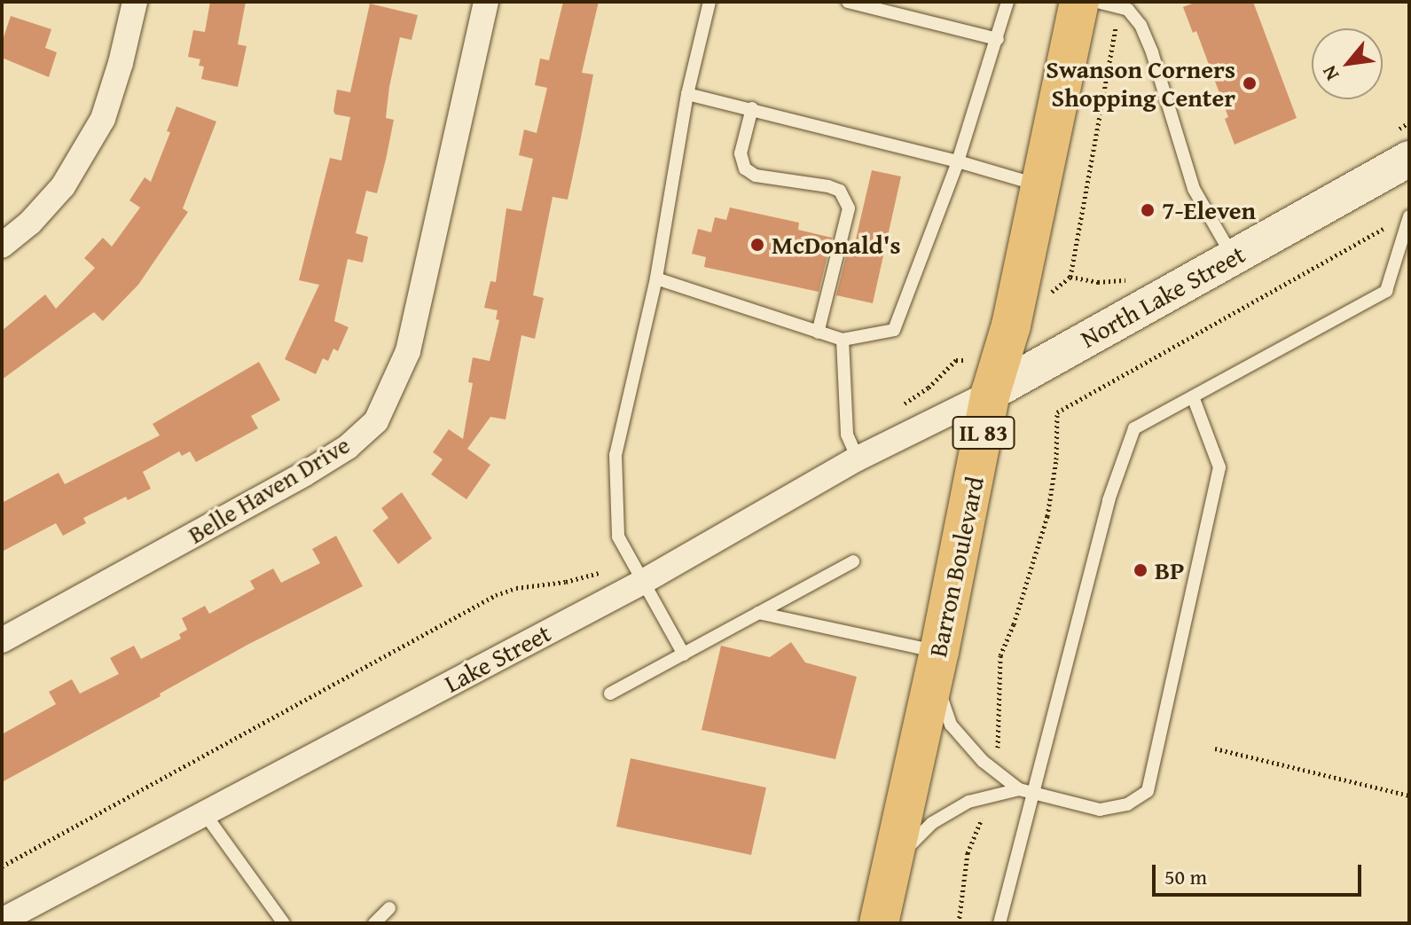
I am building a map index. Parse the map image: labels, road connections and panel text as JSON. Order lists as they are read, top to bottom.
{
  "streets": {
    "main road": ["IL 83", "Barron Boulevard"],
    "street": ["North Lake Street", "Belle Haven Drive", "Lake Street"]
  },
  "crossings": [
    ["North Lake Street", "Barron Boulevard"],
    ["North Lake Street", "Lake Street"],
    ["Barron Boulevard", "Lake Street"]
  ],
  "places": [
    "Swanson Corners Shopping Center",
    "7-Eleven",
    "McDonald's",
    "BP"
  ],
  "scale_bar": "50 m",
  "north": "bottom left"
}
